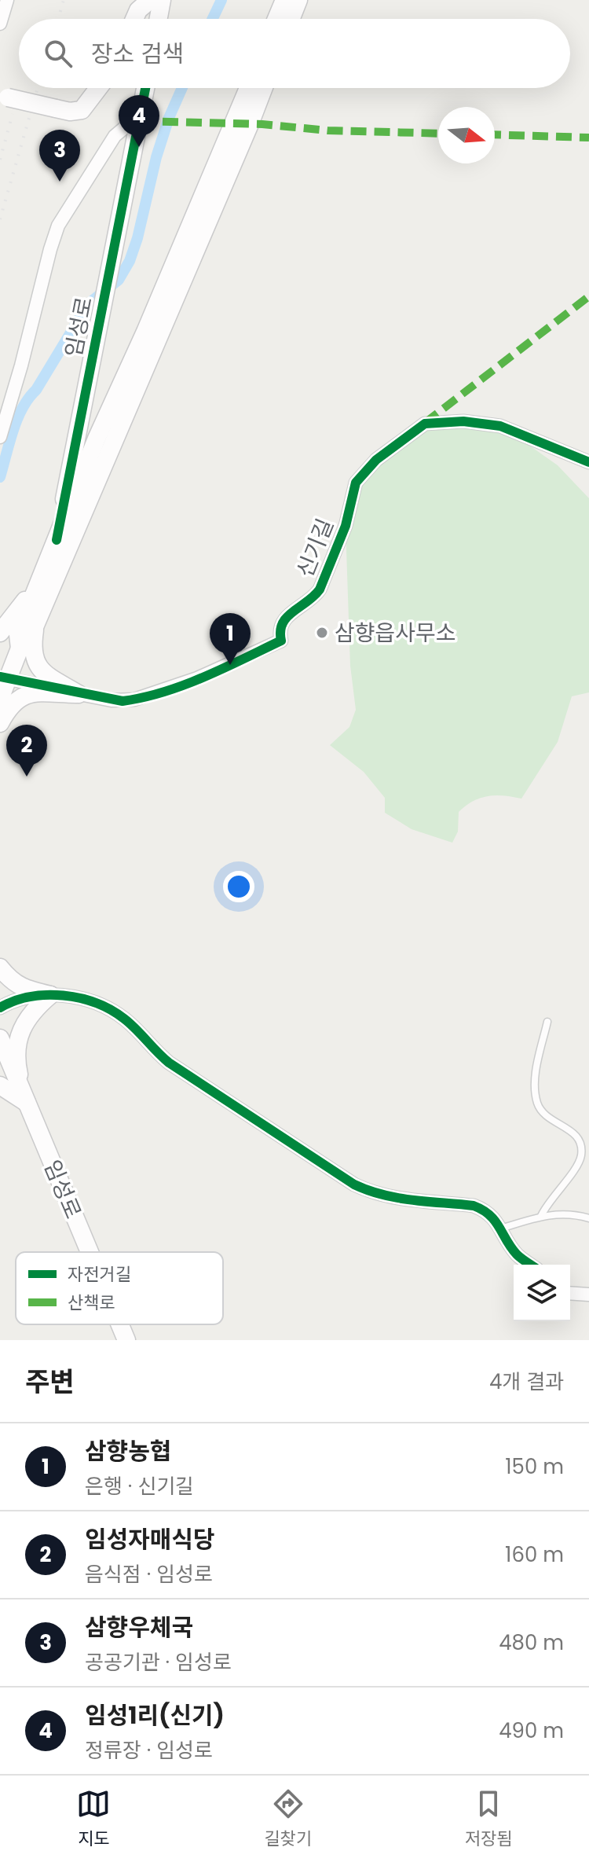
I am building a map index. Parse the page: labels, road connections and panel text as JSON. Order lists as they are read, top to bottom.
{
  "streets": {
    "main road": ["임성로"],
    "street": ["신기길"]
  },
  "crossings": [
    ["임성로", "신기길"]
  ],
  "places": ["삼향읍사무소"],
  "legend": ["자전거길", "산책로"],
  "north": "right",
  "page": {
    "search": "장소 검색",
    "pins": [
      "4",
      "3",
      "1",
      "2"
    ],
    "heading": ["주변", "4개 결과"],
    "list": [
      {
        "mark": "1",
        "name": "삼향농협",
        "note": "은행 · 신기길",
        "value": "150 m"
      },
      {
        "mark": "2",
        "name": "임성자매식당",
        "note": "음식점 · 임성로",
        "value": "160 m"
      },
      {
        "mark": "3",
        "name": "삼향우체국",
        "note": "공공기관 · 임성로",
        "value": "480 m"
      },
      {
        "mark": "4",
        "name": "임성1리(신기)",
        "note": "정류장 · 임성로",
        "value": "490 m"
      }
    ],
    "nav": ["지도", "길찾기", "저장됨"]
  }
}
